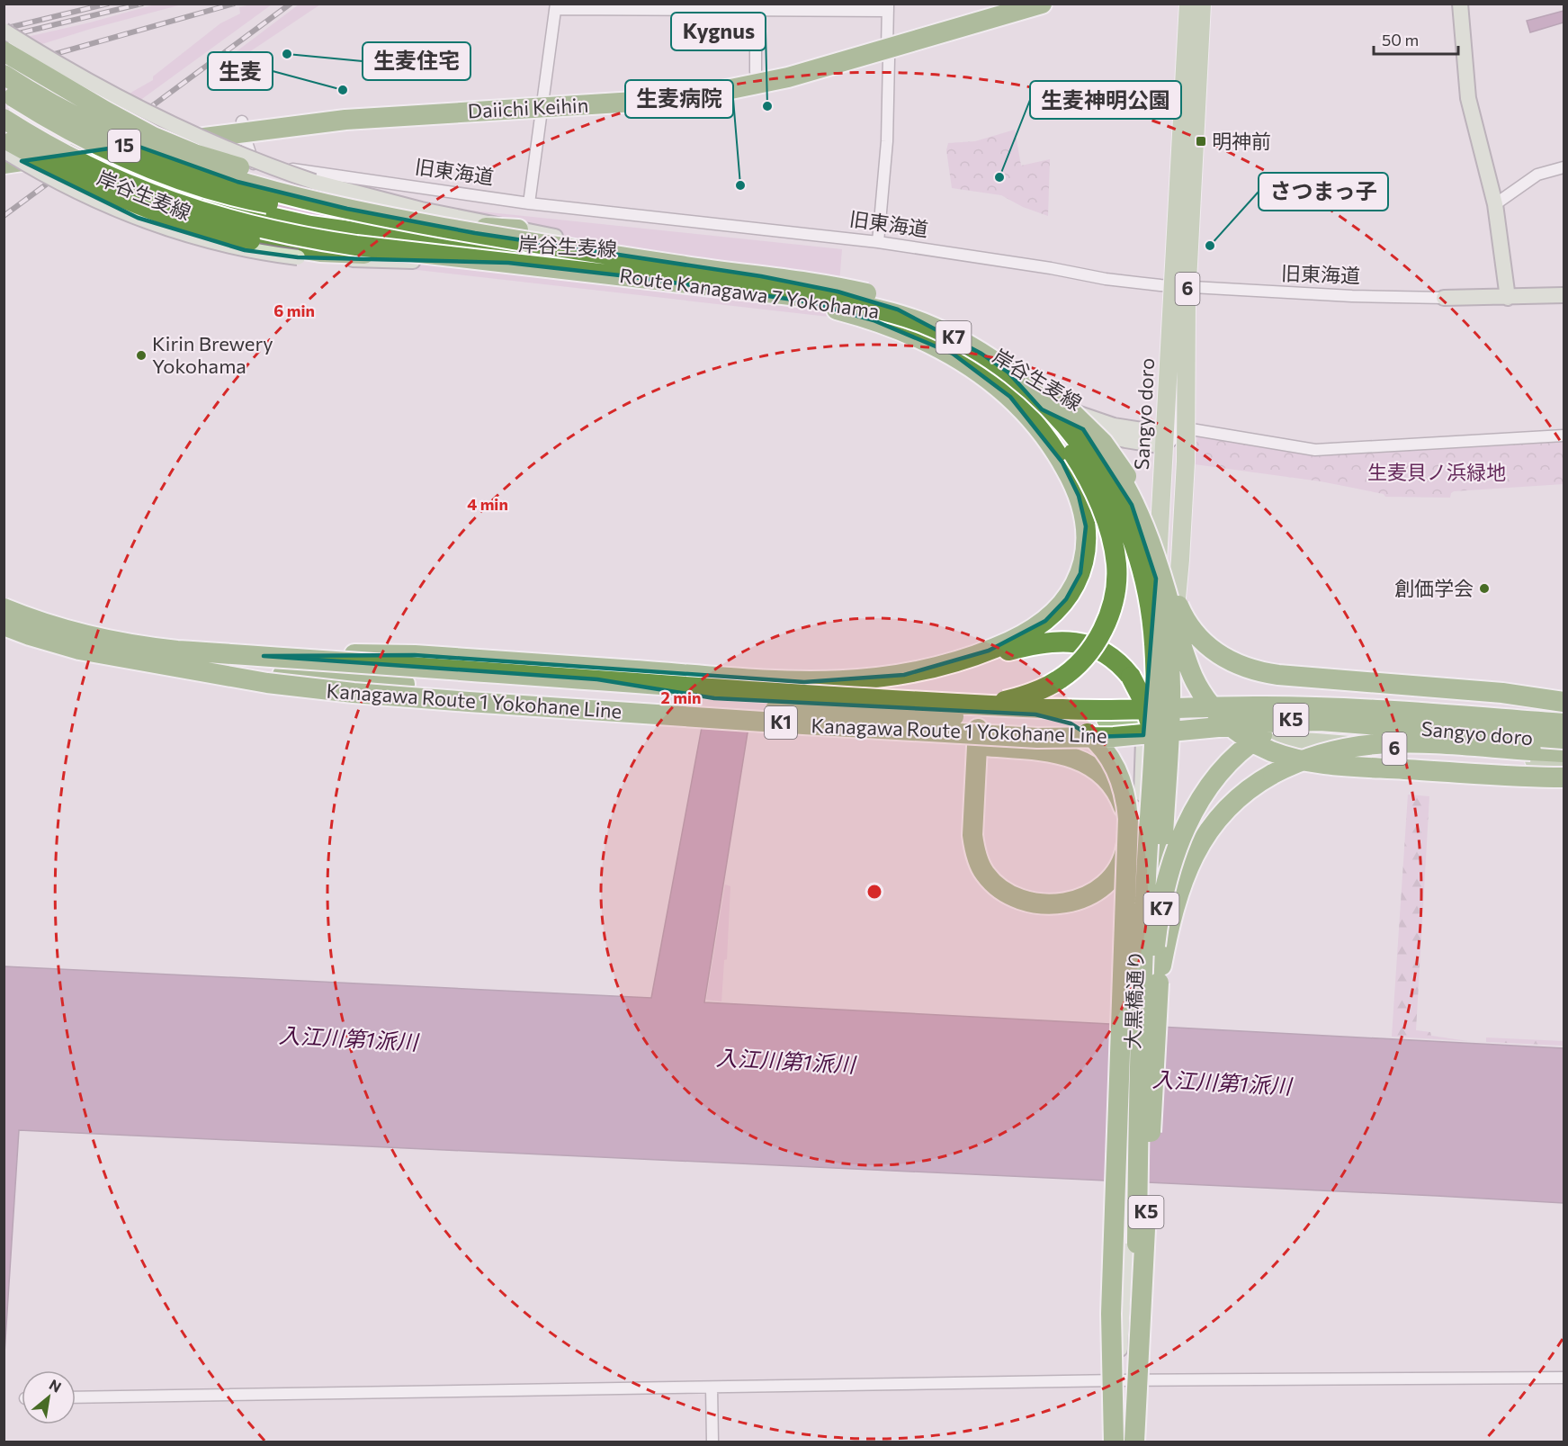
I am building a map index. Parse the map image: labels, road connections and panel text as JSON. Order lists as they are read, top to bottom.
{
  "streets": {
    "highway": [
      "Daiichi Keihin",
      "15",
      "Route Kanagawa 7 Yokohama",
      "K7",
      "Kanagawa Route 1 Yokohane Line",
      "K5",
      "K1"
    ],
    "main road": ["6", "Sangyo doro"],
    "street": ["旧東海道", "岸谷生麦線", "大黒橋通り"]
  },
  "crossings": [
    ["Daiichi Keihin", "旧東海道"],
    ["Daiichi Keihin", "岸谷生麦線"],
    ["旧東海道", "Sangyo doro"],
    ["岸谷生麦線", "Route Kanagawa 7 Yokohama"],
    ["岸谷生麦線", "Sangyo doro"],
    ["Route Kanagawa 7 Yokohama", "K5"],
    ["Sangyo doro", "大黒橋通り"],
    ["K5", "大黒橋通り"]
  ],
  "water": ["入江川第1派川"],
  "parks": ["生麦貝ノ浜緑地"],
  "places": {
    "other": [
      "生麦住宅",
      "生麦",
      "Kygnus",
      "生麦神明公園",
      "生麦病院",
      "さつまっ子",
      "Kirin Brewery Yokohama",
      "創価学会"
    ],
    "transit": ["明神前"]
  },
  "scale_bar": "50 m",
  "north": "top right",
  "rings": ["6 min", "4 min", "2 min"]
}
